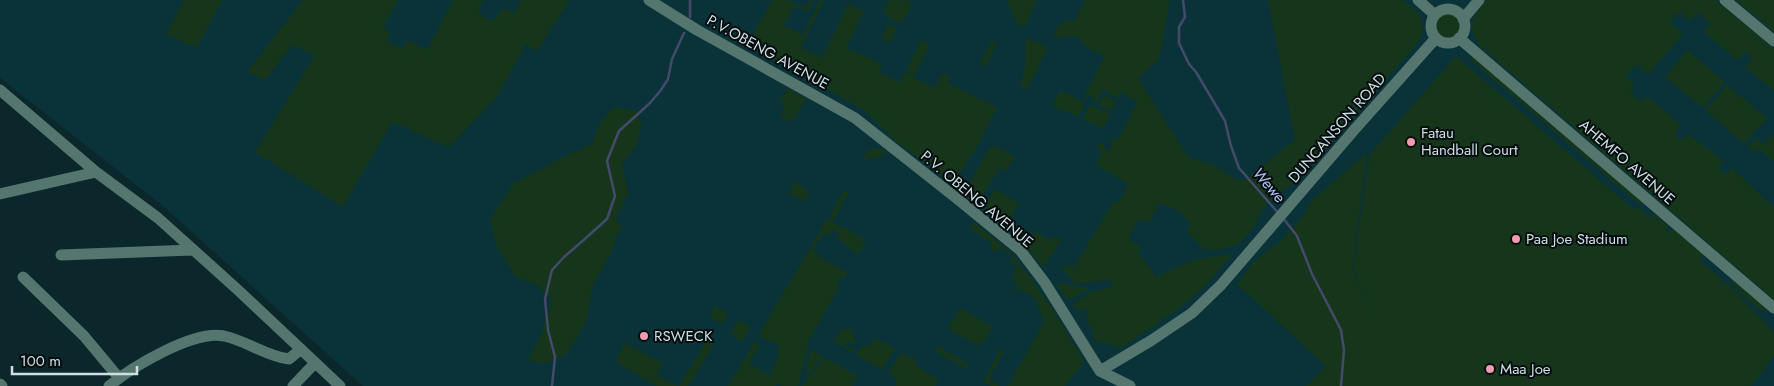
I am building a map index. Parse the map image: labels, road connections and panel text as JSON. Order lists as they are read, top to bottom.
{
  "streets": {
    "street": [
      "P.V.OBENG AVENUE",
      "DUNCANSON ROAD",
      "AHEMFO AVENUE",
      "P.V. OBENG AVENUE"
    ]
  },
  "crossings": [
    ["P.V.OBENG AVENUE", "P.V. OBENG AVENUE"],
    ["DUNCANSON ROAD", "AHEMFO AVENUE"],
    ["DUNCANSON ROAD", "P.V. OBENG AVENUE"]
  ],
  "water": ["Wewe"],
  "places": [
    "Fatau Handball Court",
    "Paa Joe Stadium",
    "RSWECK",
    "Maa Joe"
  ],
  "scale_bar": "100 m"
}
